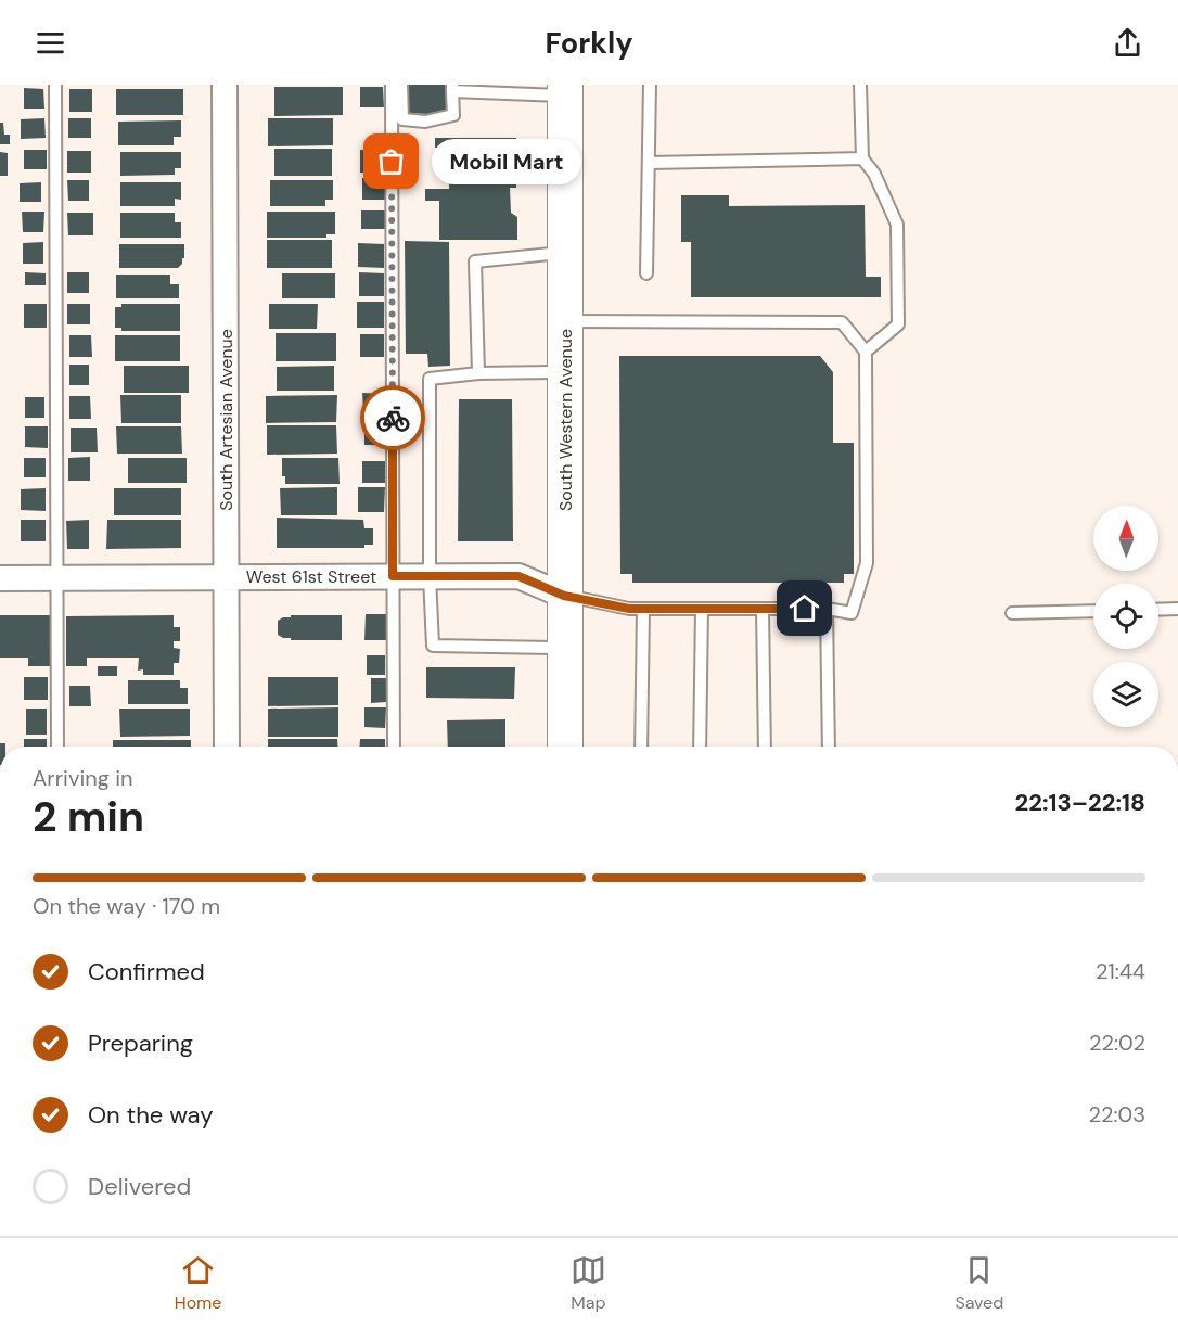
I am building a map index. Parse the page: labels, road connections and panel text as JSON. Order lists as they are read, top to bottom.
{
  "streets": {
    "main road": ["South Western Avenue"],
    "street": ["South Artesian Avenue", "West 61st Street"]
  },
  "crossings": [
    ["South Artesian Avenue", "West 61st Street"],
    ["South Western Avenue", "West 61st Street"]
  ],
  "places": ["Mobil Mart"],
  "north": "top",
  "page": {
    "header": "Forkly",
    "bubble": "Mobil Mart",
    "heading": ["2 min", "Arriving in", "22:13–22:18"],
    "bar": "On the way · 170 m",
    "list": [
      ["Confirmed", "21:44"],
      ["Preparing", "22:02"],
      ["On the way", "22:03"],
      "Delivered"
    ],
    "tabs": ["Home", "Map", "Saved"]
  }
}
